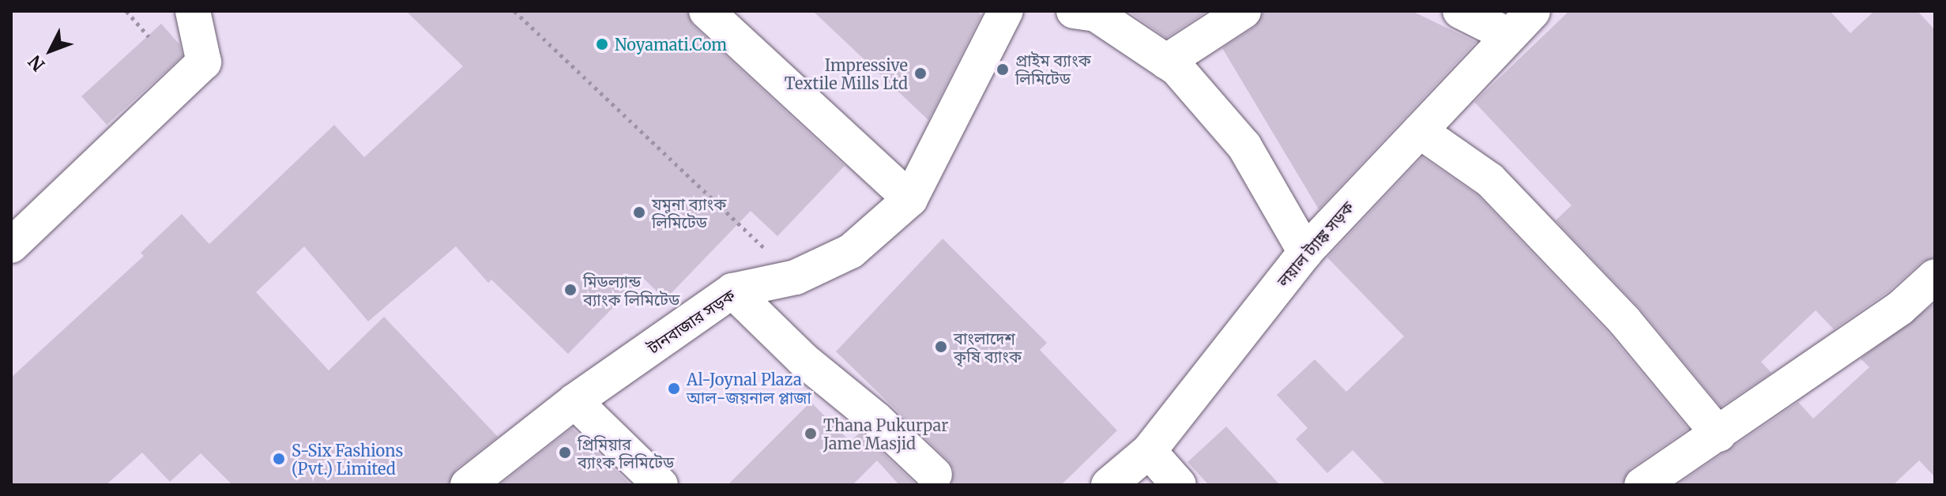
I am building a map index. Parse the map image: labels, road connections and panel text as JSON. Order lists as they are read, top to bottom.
{
  "streets": {
    "street": ["লয়াল ট্যাঙ্ক সড়ক", "টানবাজার সড়ক"]
  },
  "places": [
    "Noyamati.Com",
    "প্রাইম ব্যাংক লিমিটেড",
    "Impressive Textile Mills Ltd",
    "যমুনা ব্যাংক লিমিটেড",
    "মিডল্যান্ড ব্যাংক লিমিটেড",
    "বাংলাদেশ কৃষি ব্যাংক",
    "Al-Joynal Plaza আল-জয়নাল প্লাজা",
    "Thana Pukurpar Jame Masjid",
    "প্রিমিয়ার ব্যাংক লিমিটেড",
    "S-Six Fashions (Pvt.) Limited"
  ],
  "north": "bottom left"
}
